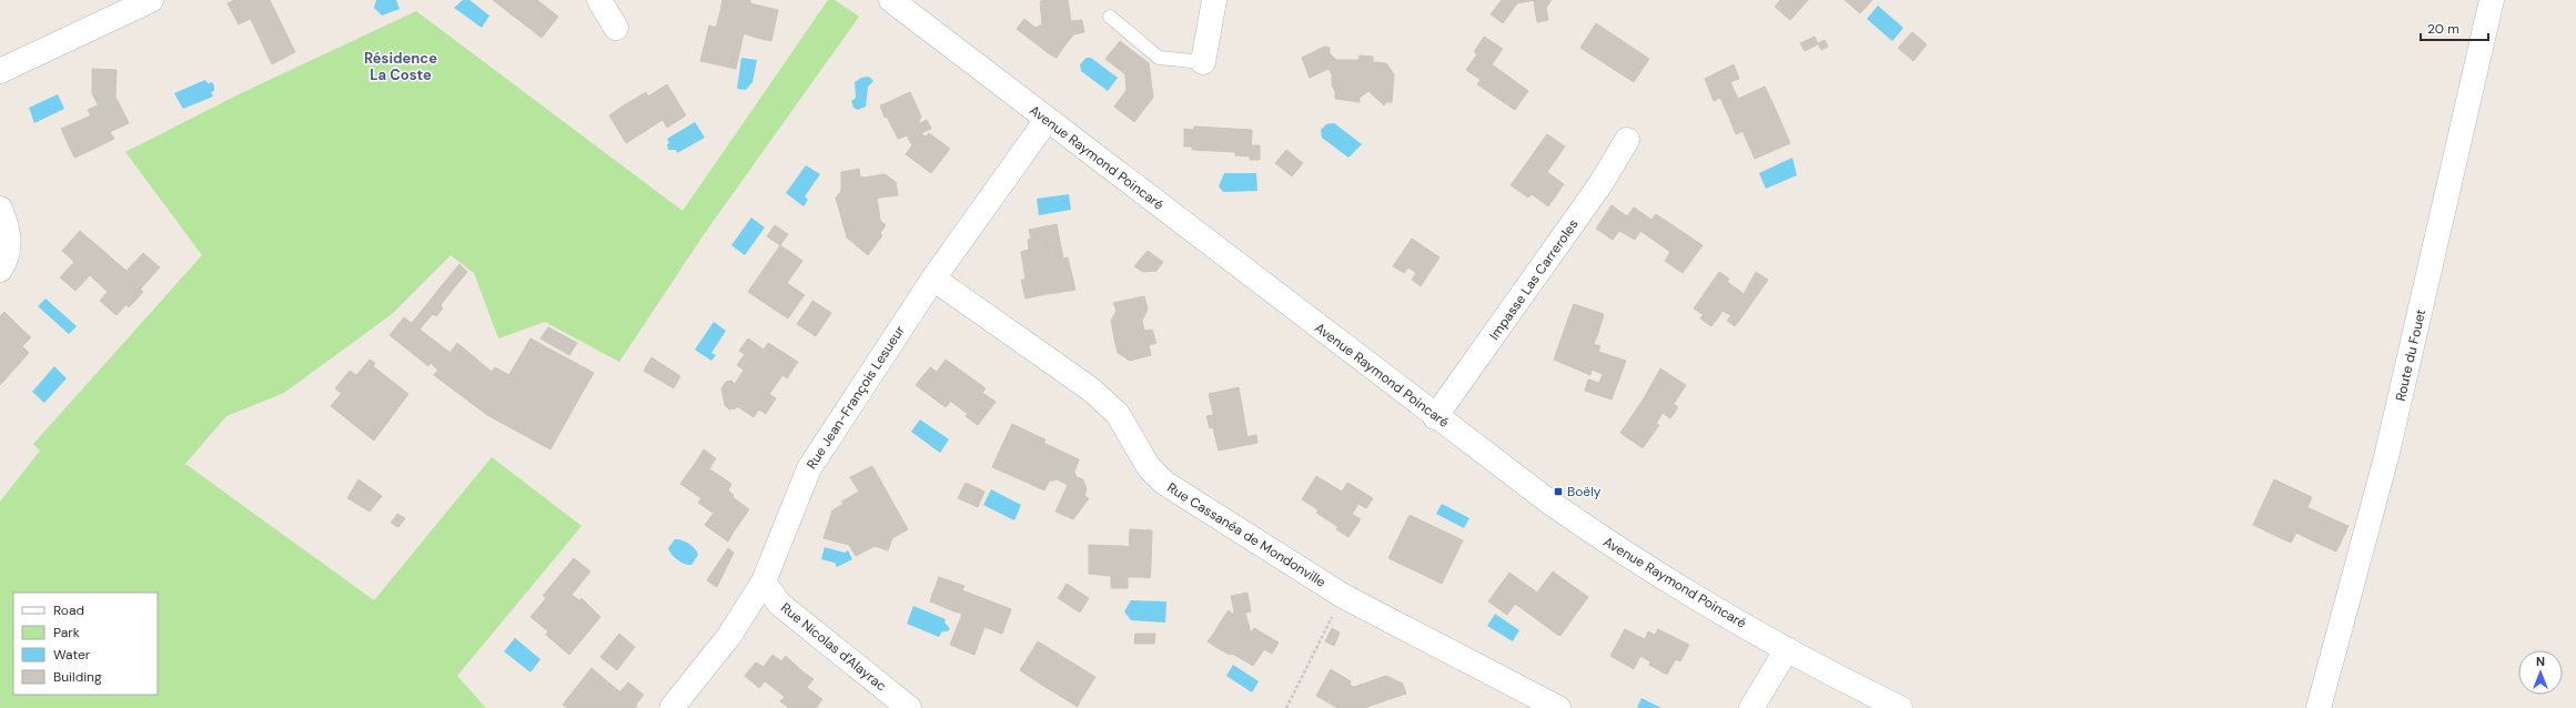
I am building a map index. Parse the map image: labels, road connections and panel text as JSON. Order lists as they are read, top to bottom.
{
  "streets": {
    "street": [
      "Avenue Raymond Poincaré",
      "Impasse Las Carreroles",
      "Route du Fouet",
      "Rue Jean-François Lesueur",
      "Rue Cassanéa de Mondonville",
      "Rue Nicolas d'Alayrac"
    ]
  },
  "crossings": [
    ["Avenue Raymond Poincaré", "Impasse Las Carreroles"],
    ["Avenue Raymond Poincaré", "Rue Jean-François Lesueur"],
    ["Rue Jean-François Lesueur", "Rue Cassanéa de Mondonville"],
    ["Rue Jean-François Lesueur", "Rue Nicolas d'Alayrac"]
  ],
  "districts": ["Résidence La Coste"],
  "places": {
    "transit": ["Boëly"]
  },
  "legend": [
    "Road",
    "Park",
    "Water",
    "Building"
  ],
  "scale_bar": "20 m",
  "north": "top"
}
